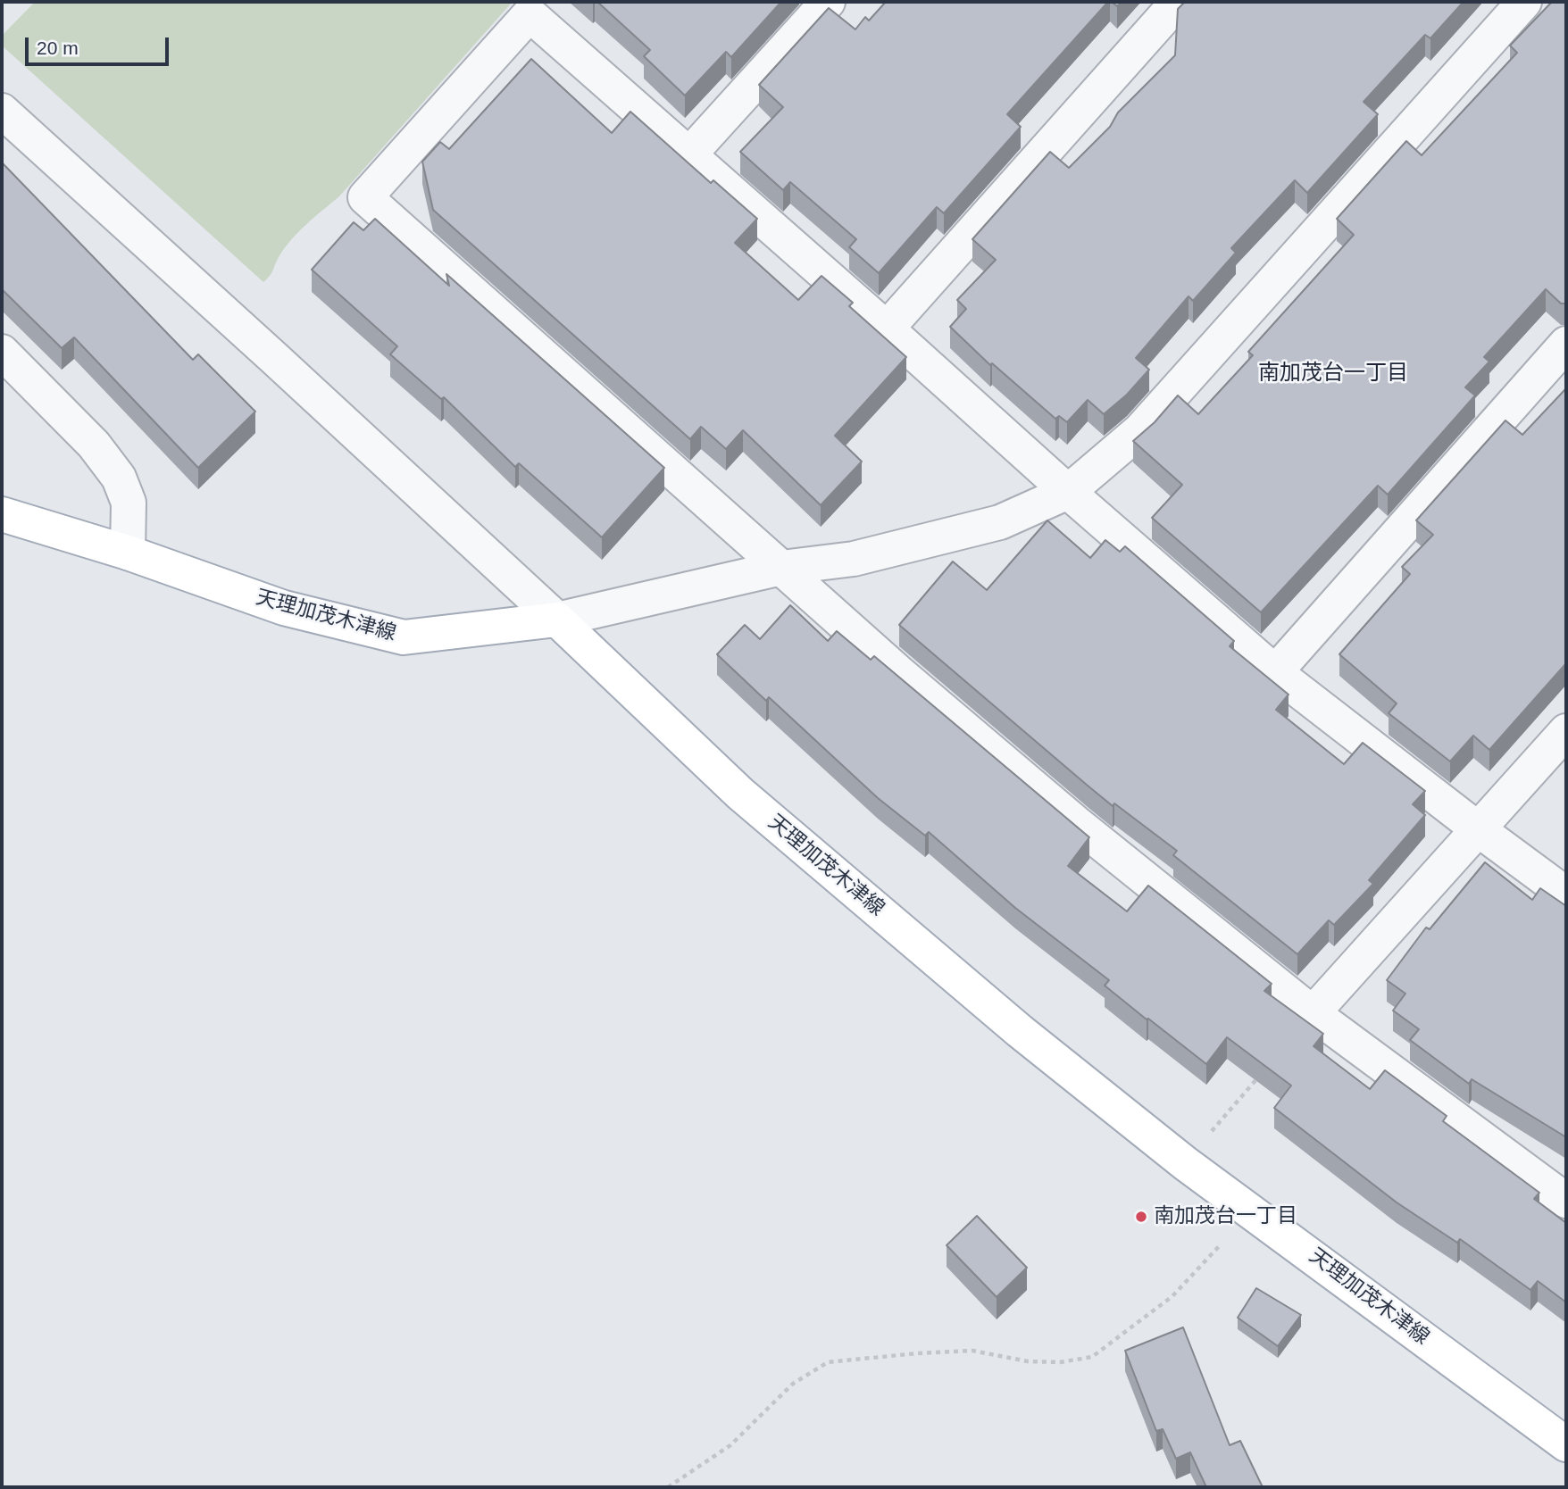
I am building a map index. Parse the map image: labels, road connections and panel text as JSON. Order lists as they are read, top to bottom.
{
  "streets": {
    "main road": ["天理加茂木津線"]
  },
  "districts": ["南加茂台一丁目"],
  "places": ["南加茂台一丁目"],
  "scale_bar": "20 m"
}
